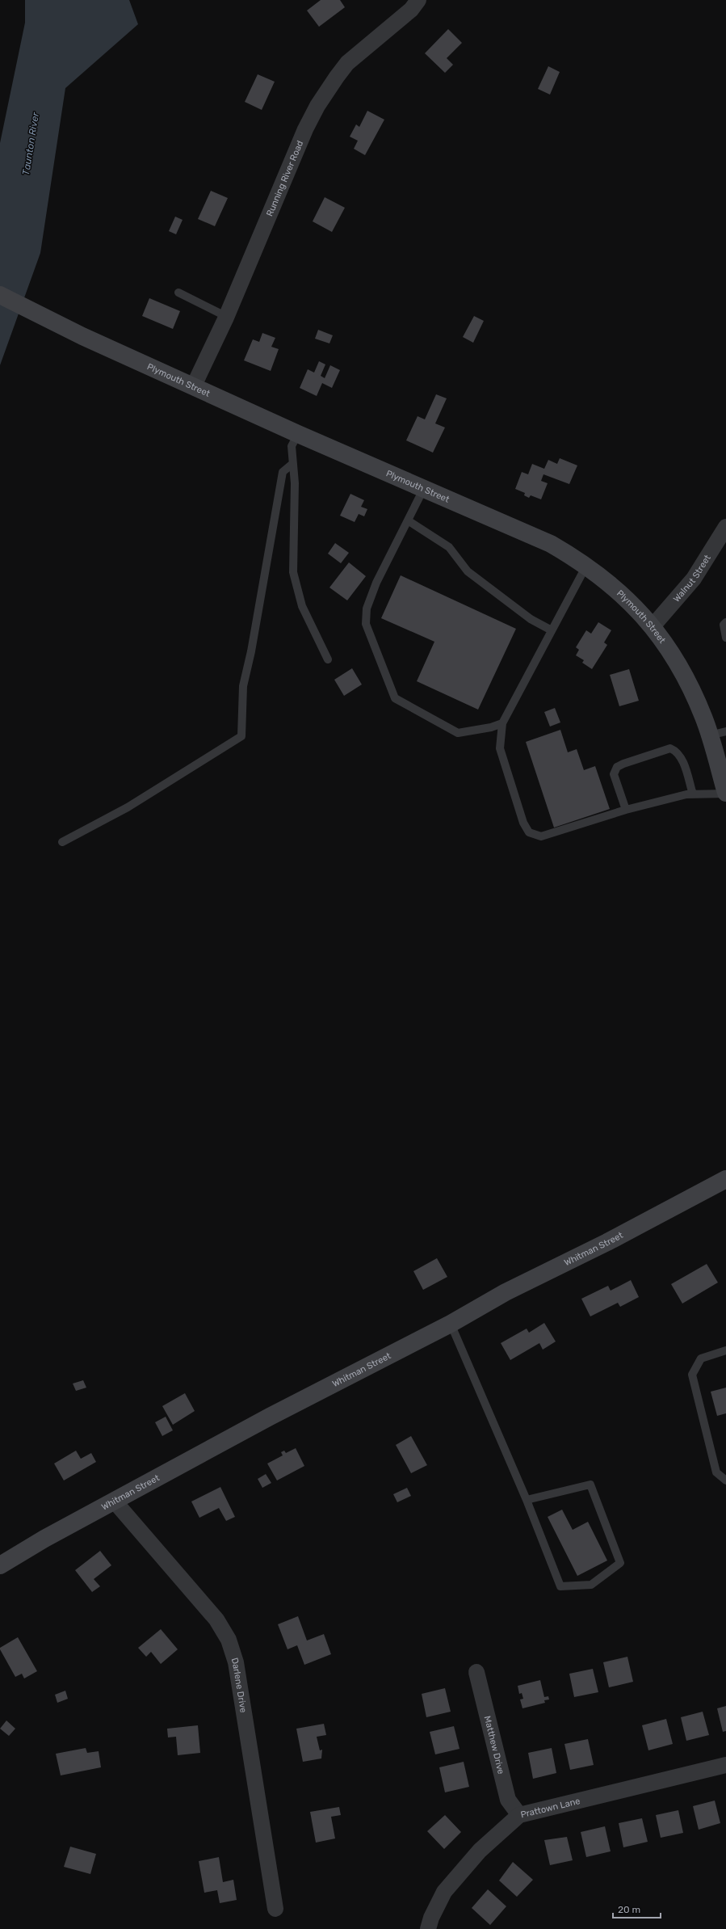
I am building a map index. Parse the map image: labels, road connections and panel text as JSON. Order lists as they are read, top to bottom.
{
  "streets": {
    "main road": ["Plymouth Street", "Whitman Street"],
    "street": [
      "Running River Road",
      "Walnut Street",
      "Darlene Drive",
      "Matthew Drive",
      "Prattown Lane"
    ]
  },
  "crossings": [
    ["Running River Road", "Plymouth Street"],
    ["Plymouth Street", "Walnut Street"],
    ["Whitman Street", "Darlene Drive"],
    ["Matthew Drive", "Prattown Lane"]
  ],
  "water": ["Taunton River"],
  "scale_bar": "20 m"
}
